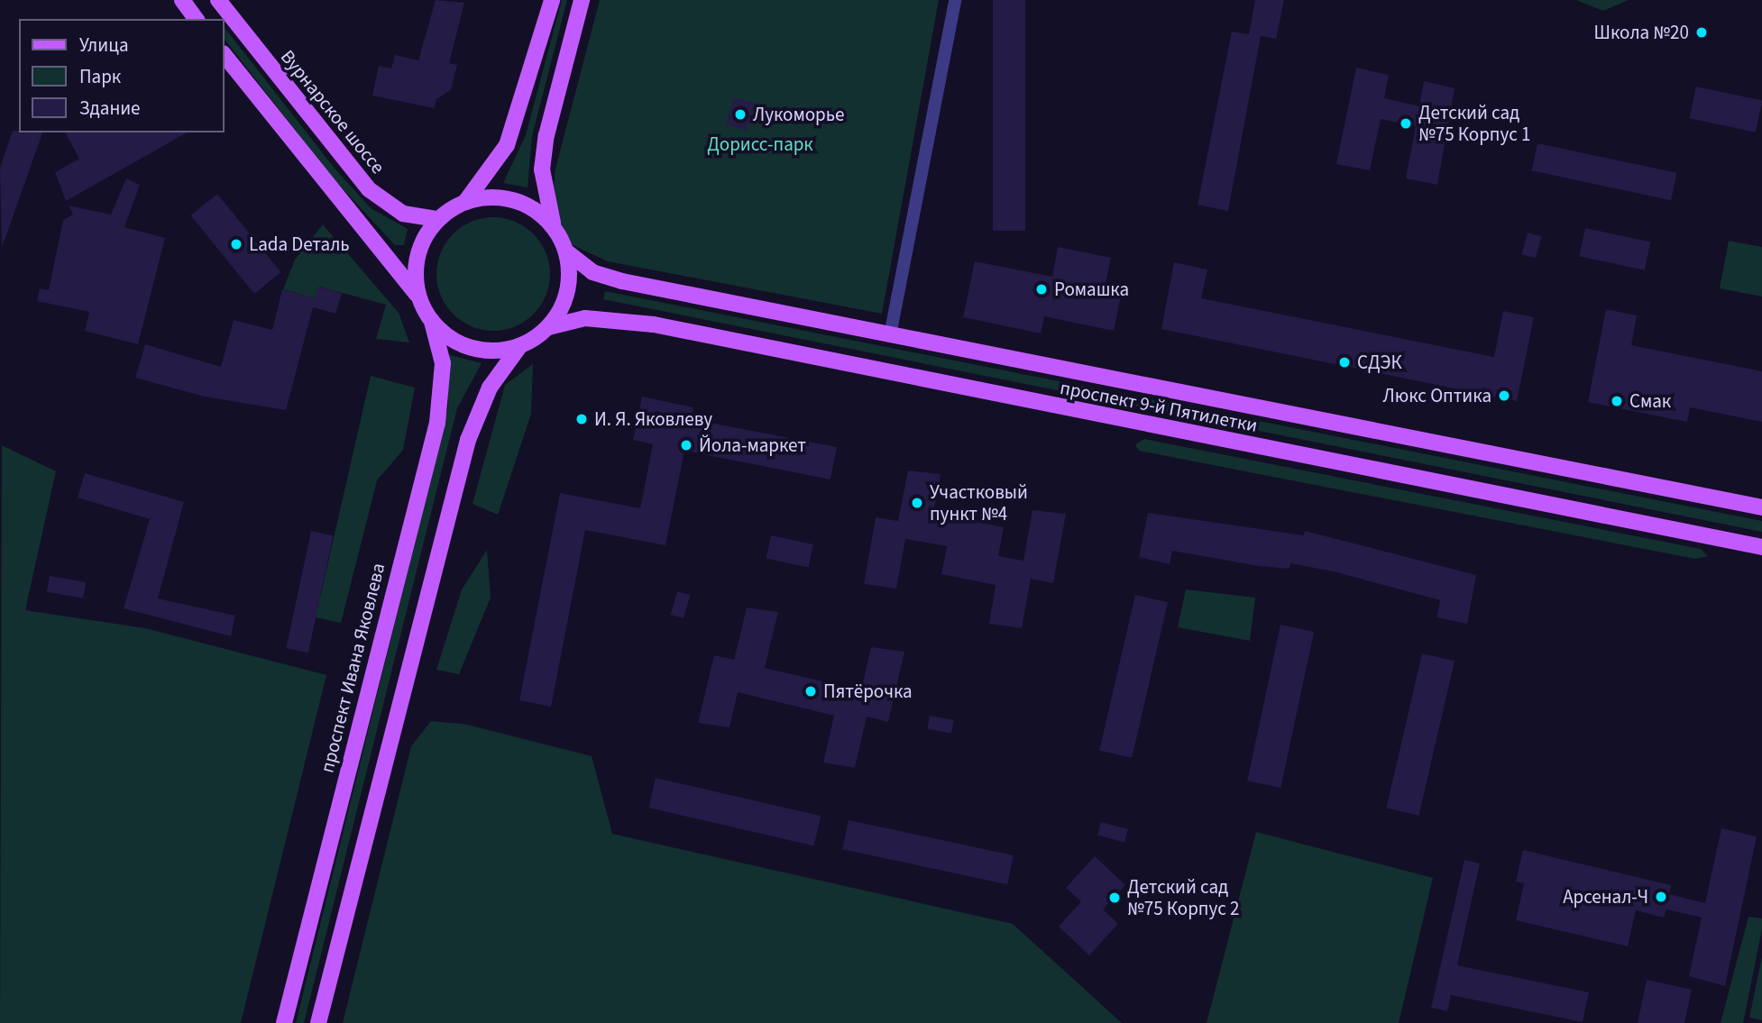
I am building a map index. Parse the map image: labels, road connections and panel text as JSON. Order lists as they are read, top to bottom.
{
  "streets": {
    "main road": ["Вурнарское шоссе", "проспект 9-й Пятилетки", "проспект Ивана Яковлева"]
  },
  "crossings": [
    ["Вурнарское шоссе", "проспект 9-й Пятилетки"],
    ["Вурнарское шоссе", "проспект Ивана Яковлева"],
    ["проспект 9-й Пятилетки", "проспект Ивана Яковлева"]
  ],
  "parks": ["Дорисс-парк"],
  "places": [
    "Школа №20",
    "Лукоморье",
    "Детский сад №75 Корпус 1",
    "Lada Dеталь",
    "Ромашка",
    "СДЭК",
    "Люкс Оптика",
    "Смак",
    "И. Я. Яковлеву",
    "Йола-маркет",
    "Участковый пункт №4",
    "Пятёрочка",
    "Арсенал-Ч",
    "Детский сад №75 Корпус 2"
  ],
  "legend": ["Улица", "Парк", "Здание"]
}
